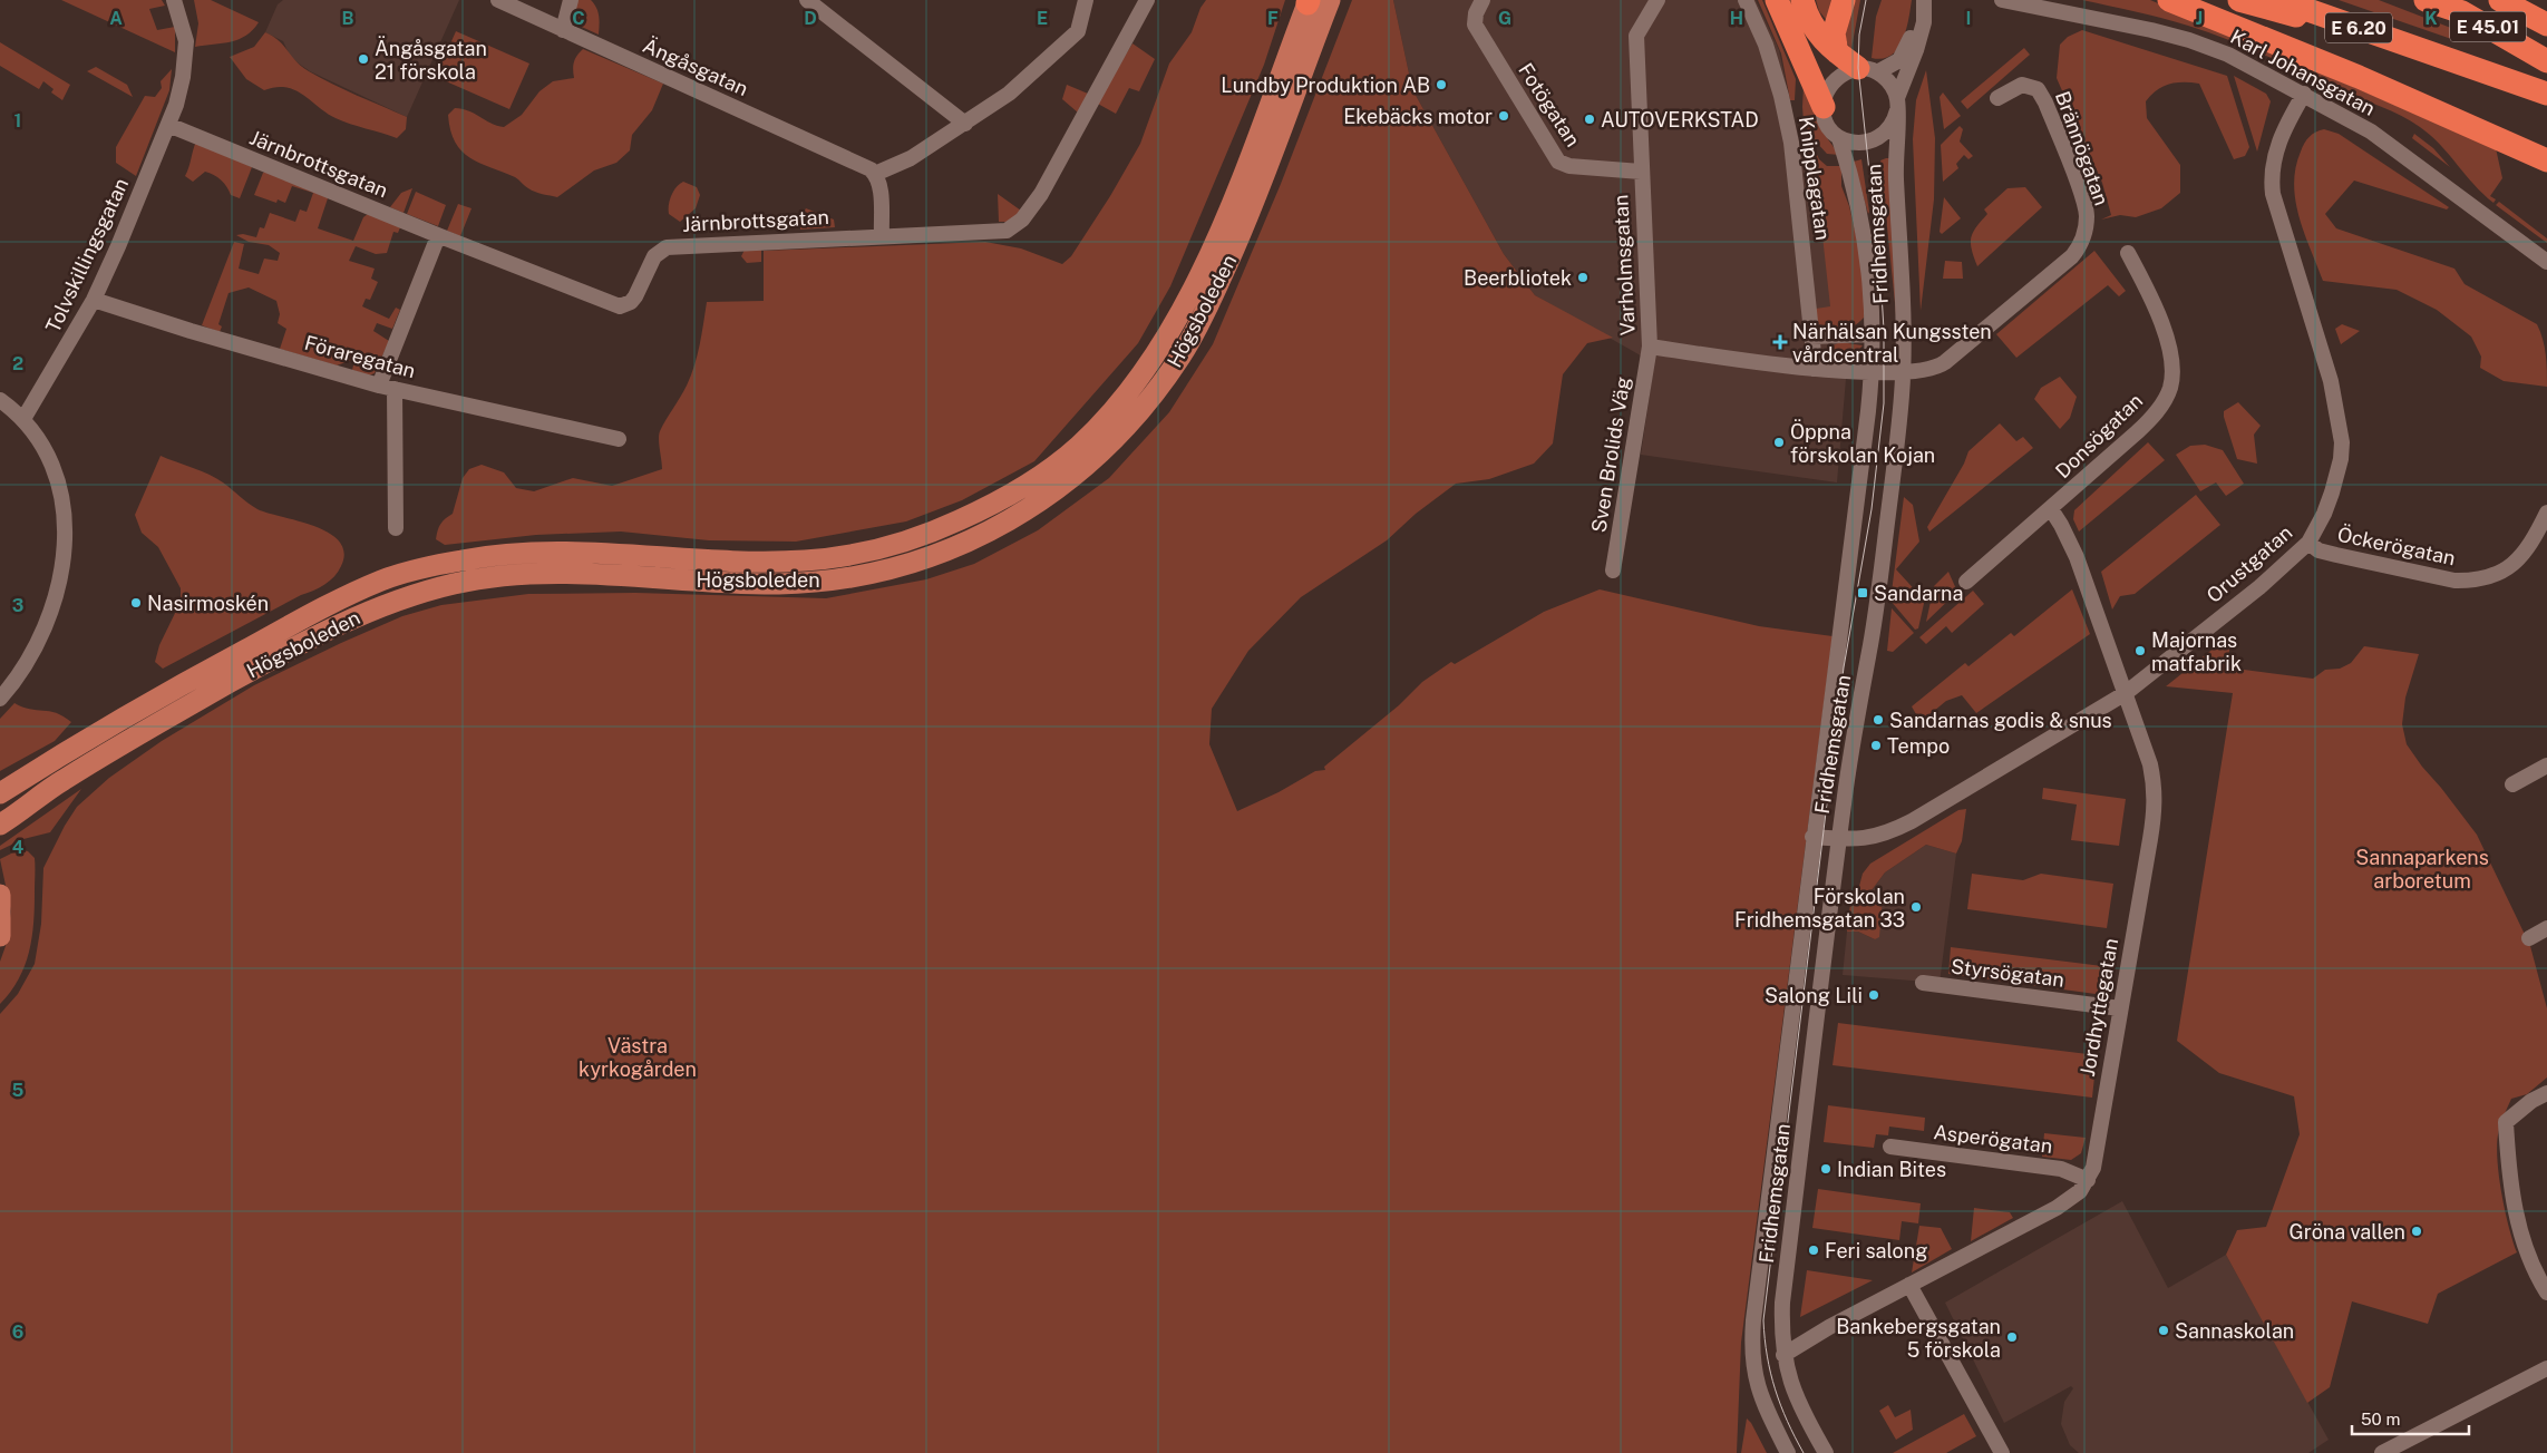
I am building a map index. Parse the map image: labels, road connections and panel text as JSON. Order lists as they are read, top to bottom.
{
  "streets": {
    "highway": ["E 45.01", "E 6.20"],
    "main road": ["Högsboleden"],
    "street": [
      "Ängåsgatan",
      "Karl Johansgatan",
      "Fotögatan",
      "Brännögatan",
      "Järnbrottsgatan",
      "Knipplagatan",
      "Fridhemsgatan",
      "Tolvskillingsgatan",
      "Varholmsgatan",
      "Föraregatan",
      "Donsögatan",
      "Sven Brolids Väg",
      "Öckerögatan",
      "Orustgatan",
      "Styrsögatan",
      "Jordhyttegatan",
      "Asperögatan"
    ]
  },
  "crossings": [
    ["Karl Johansgatan", "Orustgatan"],
    ["Fotögatan", "Varholmsgatan"],
    ["Brännögatan", "Fridhemsgatan"],
    ["Brännögatan", "Varholmsgatan"],
    ["Järnbrottsgatan", "Tolvskillingsgatan"],
    ["Knipplagatan", "Varholmsgatan"],
    ["Fridhemsgatan", "Varholmsgatan"],
    ["Fridhemsgatan", "Orustgatan"],
    ["Tolvskillingsgatan", "Föraregatan"],
    ["Varholmsgatan", "Sven Brolids Väg"],
    ["Donsögatan", "Jordhyttegatan"],
    ["Öckerögatan", "Orustgatan"],
    ["Orustgatan", "Jordhyttegatan"],
    ["Styrsögatan", "Jordhyttegatan"],
    ["Jordhyttegatan", "Asperögatan"]
  ],
  "parks": ["Sannaparkens arboretum", "Västra kyrkogården"],
  "places": {
    "other": [
      "Ängåsgatan 21 förskola",
      "Lundby Produktion AB",
      "Ekebäcks motor",
      "AUTOVERKSTAD",
      "Beerbliotek",
      "Öppna förskolan Kojan",
      "Nasirmoskén",
      "Majornas matfabrik",
      "Sandarnas godis & snus",
      "Tempo",
      "Förskolan Fridhemsgatan 33",
      "Salong Lili",
      "Indian Bites",
      "Gröna vallen",
      "Feri salong",
      "Sannaskolan",
      "Bankebergsgatan 5 förskola"
    ],
    "health": ["Närhälsan Kungssten vårdcentral"],
    "transit": ["Sandarna"]
  },
  "scale_bar": "50 m",
  "grid": {
    "columns": [
      "A",
      "B",
      "C",
      "D",
      "E",
      "F",
      "G",
      "H",
      "I",
      "J",
      "K"
    ],
    "rows": [
      "1",
      "2",
      "3",
      "4",
      "5",
      "6"
    ]
  }
}
